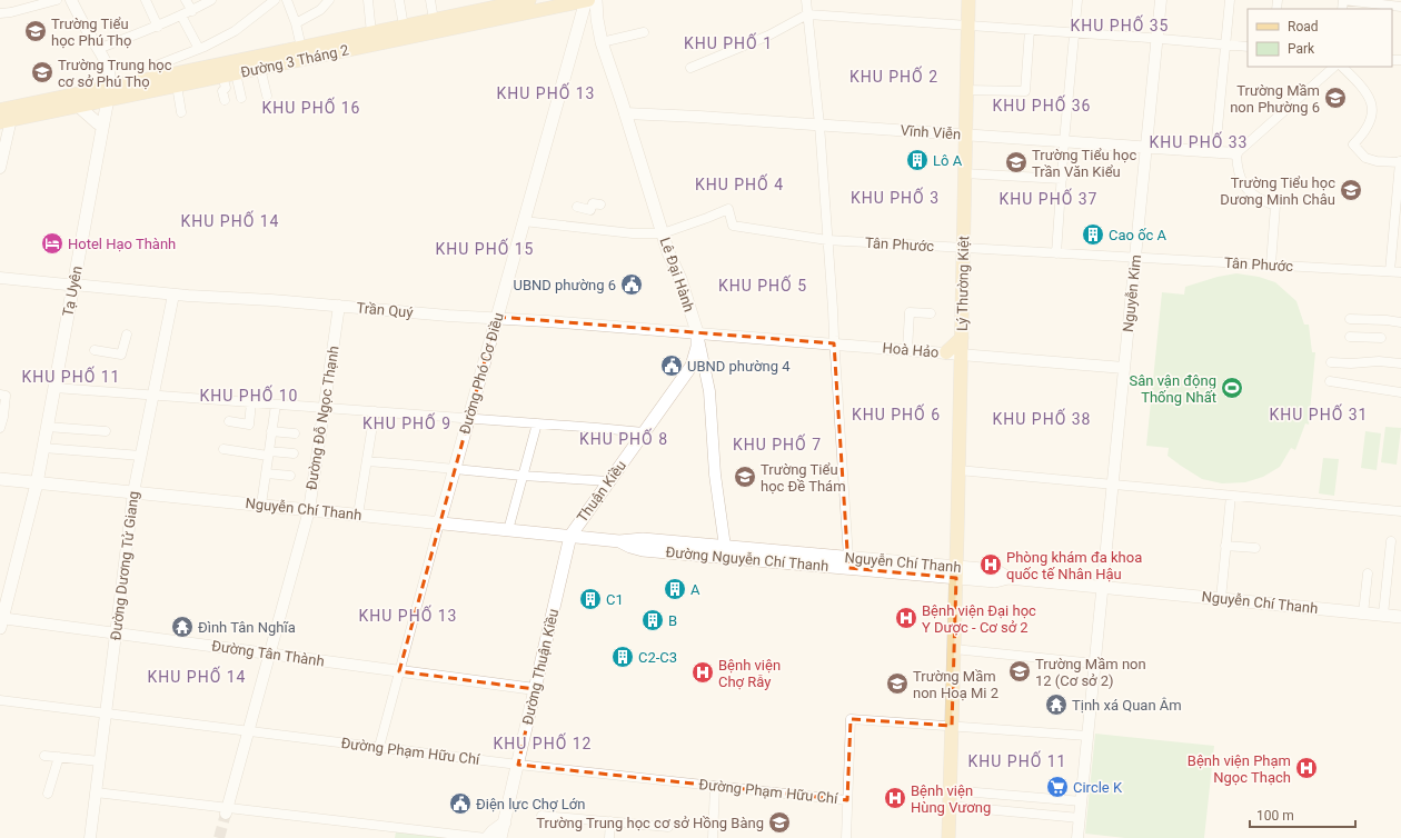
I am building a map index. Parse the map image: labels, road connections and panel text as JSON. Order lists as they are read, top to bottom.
{
  "streets": {
    "main road": [
      "Đường 3 Tháng 2",
      "Lê Đại Hành",
      "Lý Thường Kiệt",
      "Tạ Uyên",
      "Đường Phó Cơ Điều",
      "Thuận Kiều",
      "Nguyễn Chí Thanh",
      "Đường Nguyễn Chí Thanh",
      "Đường Thuận Kiều"
    ],
    "street": [
      "Vĩnh Viễn",
      "Tân Phước",
      "Nguyễn Kim",
      "Trần Quý",
      "Hoà Hảo",
      "Đường Đỗ Ngọc Thạnh",
      "Đường Dương Tử Giang",
      "Đường Tân Thành",
      "Đường Phạm Hữu Chí"
    ]
  },
  "crossings": [
    ["Đường 3 Tháng 2", "Lê Đại Hành"],
    ["Đường 3 Tháng 2", "Tạ Uyên"],
    ["Đường 3 Tháng 2", "Đường Phó Cơ Điều"],
    ["Vĩnh Viễn", "Lê Đại Hành"],
    ["Vĩnh Viễn", "Lý Thường Kiệt"],
    ["Vĩnh Viễn", "Nguyễn Kim"],
    ["Tân Phước", "Lê Đại Hành"],
    ["Tân Phước", "Lý Thường Kiệt"],
    ["Tân Phước", "Nguyễn Kim"],
    ["Tân Phước", "Đường Phó Cơ Điều"],
    ["Lê Đại Hành", "Trần Quý"],
    ["Lê Đại Hành", "Hoà Hảo"],
    ["Lê Đại Hành", "Đường Phó Cơ Điều"],
    ["Lê Đại Hành", "Thuận Kiều"],
    ["Lê Đại Hành", "Đường Nguyễn Chí Thanh"],
    ["Lý Thường Kiệt", "Hoà Hảo"],
    ["Lý Thường Kiệt", "Đường Nguyễn Chí Thanh"],
    ["Tạ Uyên", "Trần Quý"],
    ["Tạ Uyên", "Nguyễn Chí Thanh"],
    ["Nguyễn Kim", "Hoà Hảo"],
    ["Nguyễn Kim", "Nguyễn Chí Thanh"],
    ["Trần Quý", "Hoà Hảo"],
    ["Trần Quý", "Đường Phó Cơ Điều"],
    ["Trần Quý", "Đường Đỗ Ngọc Thạnh"],
    ["Trần Quý", "Thuận Kiều"],
    ["Trần Quý", "Đường Dương Tử Giang"],
    ["Hoà Hảo", "Thuận Kiều"],
    ["Đường Phó Cơ Điều", "Nguyễn Chí Thanh"],
    ["Đường Phó Cơ Điều", "Đường Tân Thành"],
    ["Đường Phó Cơ Điều", "Đường Phạm Hữu Chí"],
    ["Đường Đỗ Ngọc Thạnh", "Nguyễn Chí Thanh"],
    ["Đường Đỗ Ngọc Thạnh", "Đường Tân Thành"],
    ["Đường Đỗ Ngọc Thạnh", "Đường Phạm Hữu Chí"],
    ["Thuận Kiều", "Nguyễn Chí Thanh"],
    ["Thuận Kiều", "Đường Nguyễn Chí Thanh"],
    ["Thuận Kiều", "Đường Thuận Kiều"],
    ["Nguyễn Chí Thanh", "Đường Nguyễn Chí Thanh"],
    ["Nguyễn Chí Thanh", "Đường Dương Tử Giang"],
    ["Nguyễn Chí Thanh", "Đường Thuận Kiều"],
    ["Đường Nguyễn Chí Thanh", "Đường Thuận Kiều"],
    ["Đường Dương Tử Giang", "Đường Tân Thành"],
    ["Đường Dương Tử Giang", "Đường Phạm Hữu Chí"],
    ["Đường Tân Thành", "Đường Thuận Kiều"],
    ["Đường Thuận Kiều", "Đường Phạm Hữu Chí"]
  ],
  "districts": [
    "KHU PHỐ 35",
    "KHU PHỐ 1",
    "KHU PHỐ 2",
    "KHU PHỐ 13",
    "KHU PHỐ 36",
    "KHU PHỐ 16",
    "KHU PHỐ 33",
    "KHU PHỐ 4",
    "KHU PHỐ 3",
    "KHU PHỐ 37",
    "KHU PHỐ 14",
    "KHU PHỐ 15",
    "KHU PHỐ 5",
    "KHU PHỐ 11",
    "KHU PHỐ 10",
    "KHU PHỐ 6",
    "KHU PHỐ 31",
    "KHU PHỐ 38",
    "KHU PHỐ 9",
    "KHU PHỐ 8",
    "KHU PHỐ 7",
    "KHU PHỐ 13",
    "KHU PHỐ 14",
    "KHU PHỐ 12",
    "KHU PHỐ 11"
  ],
  "places": {
    "school or university": [
      "Trường Tiểu học Phú Thọ",
      "Trường Trung học cơ sở Phú Thọ",
      "Trường Mầm non Phường 6",
      "Trường Tiểu học Trần Văn Kiểu",
      "Trường Tiểu học Dương Minh Châu",
      "Trường Tiểu học Đề Thám",
      "Trường Mầm non 12 (Cơ sở 2)",
      "Trường Mầm non Hoạ Mi 2",
      "Trường Trung học cơ sở Hồng Bàng"
    ],
    "building": [
      "Lô A",
      "Cao ốc A",
      "A",
      "C1",
      "B",
      "C2-C3"
    ],
    "hotel": ["Hotel Hạo Thành"],
    "public building": ["UBND phường 6", "UBND phường 4", "Điện lực Chợ Lớn"],
    "sports": ["Sân vận động Thống Nhất"],
    "hospital": [
      "Phòng khám đa khoa quốc tế Nhân Hậu",
      "Bệnh viện Đại học Y Dược - Cơ sở 2",
      "Bệnh viện Chợ Rẫy",
      "Bệnh viện Phạm Ngọc Thạch",
      "Bệnh viện Hùng Vương"
    ],
    "temple": ["Đình Tân Nghĩa", "Tịnh xá Quan Âm"],
    "supermarket": ["Circle K"]
  },
  "legend": ["Road", "Park"],
  "scale_bar": "100 m"
}
